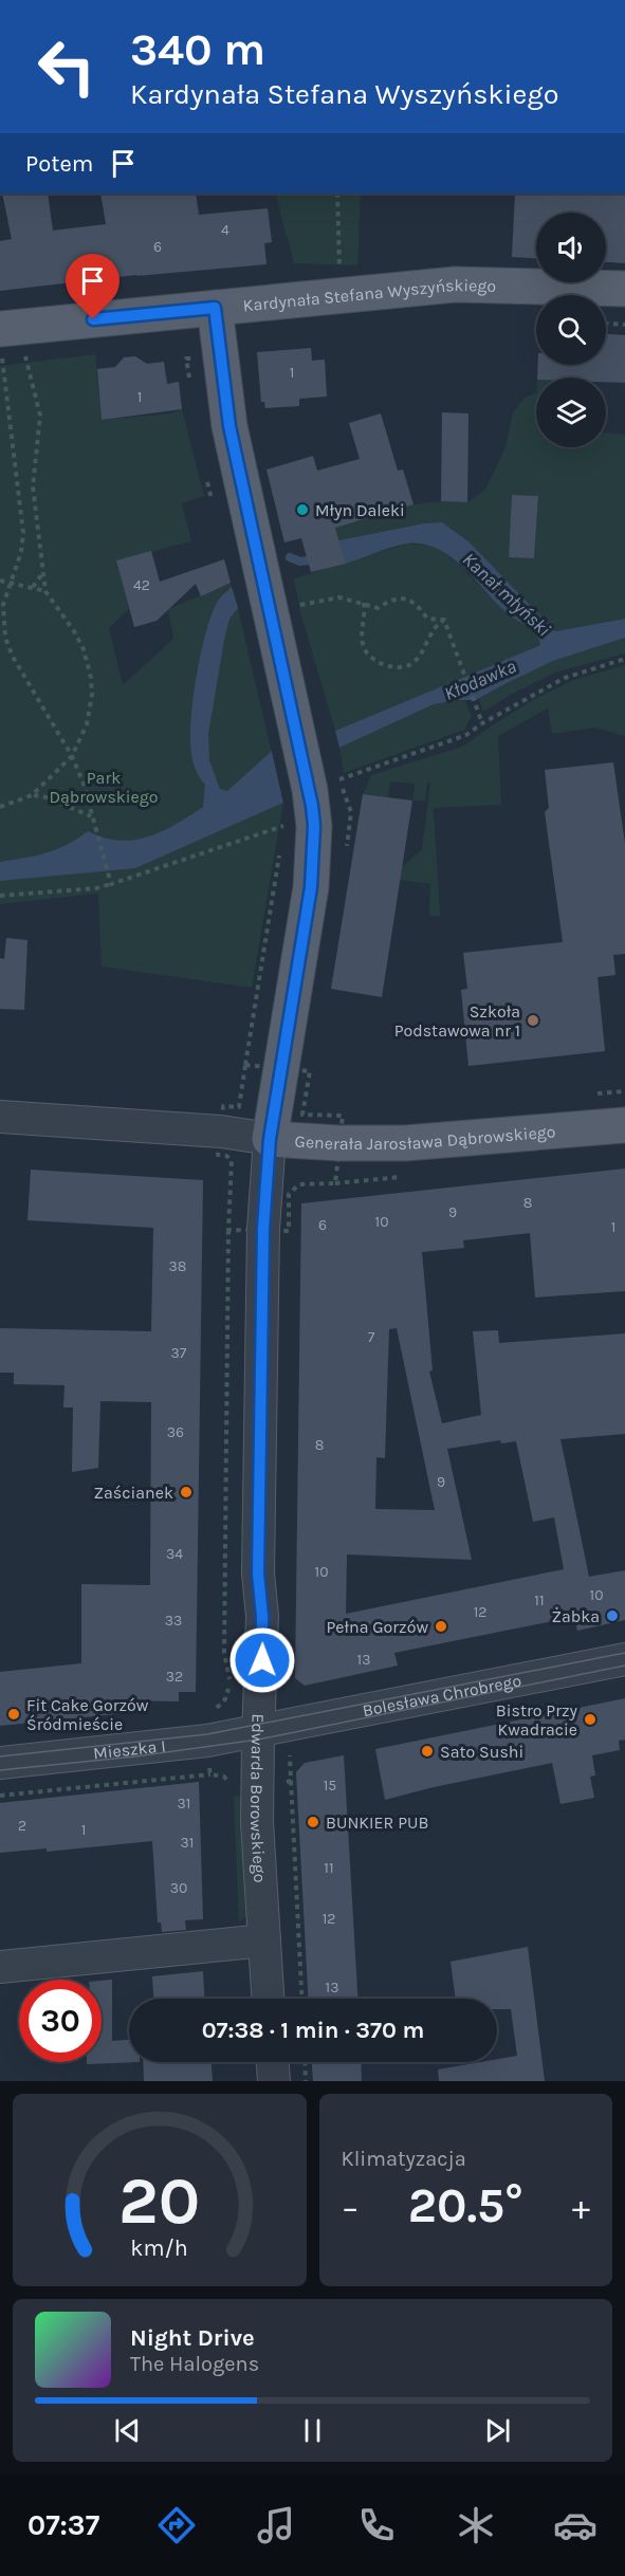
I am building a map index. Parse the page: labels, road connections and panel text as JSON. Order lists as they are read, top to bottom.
{
  "streets": {
    "main road": ["Kardynała Stefana Wyszyńskiego", "Generała Jarosława Dąbrowskiego", "Edwarda Borowskiego"],
    "street": ["Bolesława Chrobrego", "Mieszka I"]
  },
  "crossings": [
    ["Kardynała Stefana Wyszyńskiego", "Edwarda Borowskiego"],
    ["Generała Jarosława Dąbrowskiego", "Edwarda Borowskiego"],
    ["Bolesława Chrobrego", "Mieszka I"],
    ["Bolesława Chrobrego", "Edwarda Borowskiego"],
    ["Mieszka I", "Edwarda Borowskiego"]
  ],
  "water": ["Kanał młyński", "Kłodawka"],
  "parks": ["Park Dąbrowskiego"],
  "places": [
    "Młyn Daleki",
    "Szkoła Podstawowa nr 1",
    "Zaścianek",
    "Żabka",
    "Pełna Gorzów",
    "Fit Cake Gorzów Śródmieście",
    "Bistro Przy Kwadracie",
    "Sato Sushi",
    "BUNKIER PUB"
  ],
  "house_numbers": [
    "4",
    "6",
    "1",
    "1",
    "42",
    "8",
    "9",
    "10",
    "6",
    "1",
    "38",
    "7",
    "37",
    "36",
    "8",
    "9",
    "34",
    "10",
    "10",
    "11",
    "12",
    "33",
    "13",
    "32",
    "15",
    "31",
    "2",
    "1",
    "31",
    "11",
    "30",
    "12",
    "13"
  ],
  "page": {
    "turn": ["340 m", "Kardynała Stefana Wyszyńskiego"],
    "then": "Potem",
    "limit": "30",
    "trip": "07:38 · 1 min · 370 m",
    "tile": "Klimatyzacja",
    "heat": ["−", "20.5°", "+"],
    "song": ["Night Drive", "The Halogens"],
    "tabs": "07:37",
    "gauge": ["20", "km/h"]
  }
}
